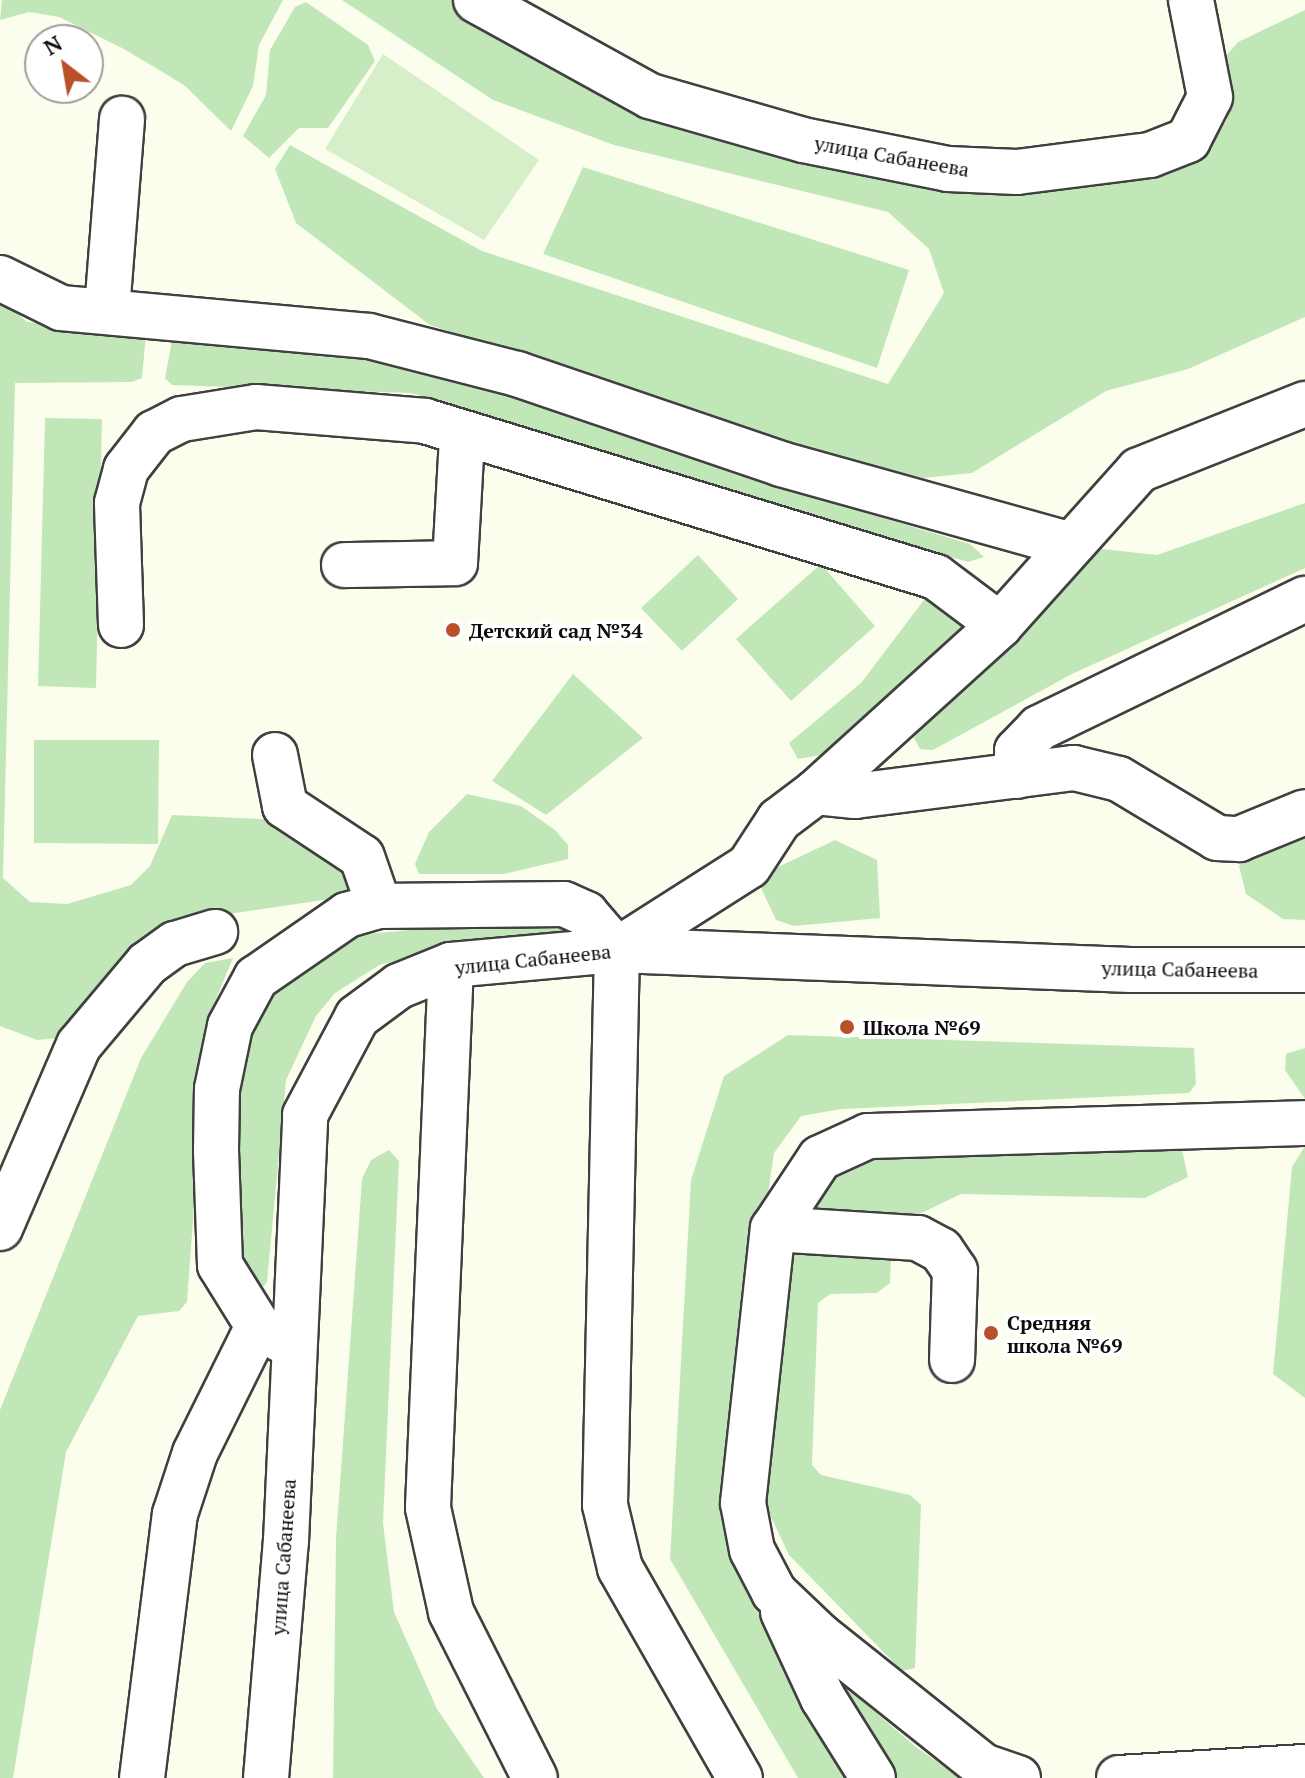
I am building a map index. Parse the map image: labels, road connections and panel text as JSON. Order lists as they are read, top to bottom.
{
  "streets": {
    "street": ["улица Сабанеева"]
  },
  "places": ["Детский сад №34", "Школа №69", "Средняя школа №69"],
  "north": "top left"
}
